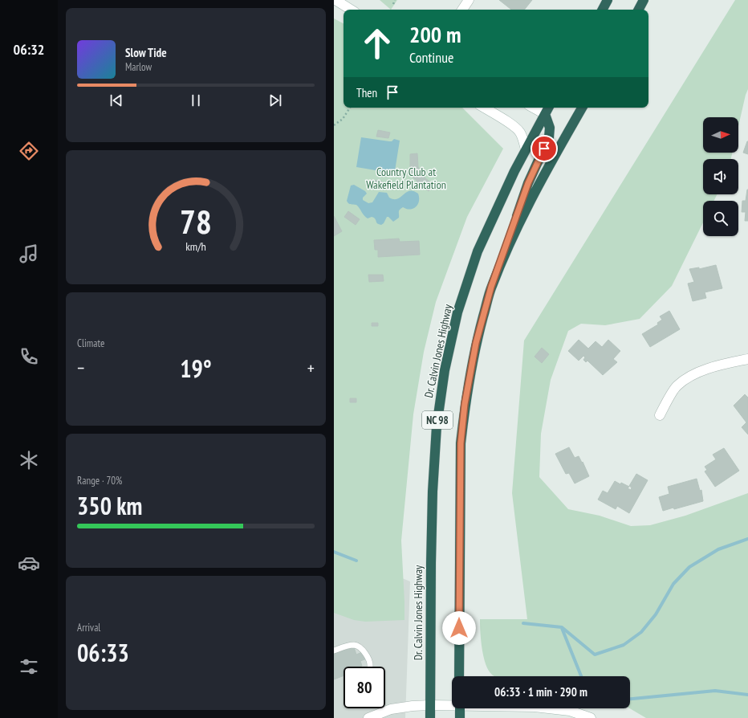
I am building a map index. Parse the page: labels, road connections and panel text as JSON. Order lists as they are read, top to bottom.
{
  "streets": {
    "highway": ["Dr. Calvin Jones Highway", "NC 98"]
  },
  "parks": ["Country Club at Wakefield Plantation"],
  "north": "right",
  "page": {
    "tabs": "06:32",
    "turn": ["200 m", "Continue"],
    "song": ["Slow Tide", "Marlow"],
    "then": "Then",
    "tile": [
      "Climate",
      ["Range · 70%", "350 km"],
      ["Arrival", "06:33"]
    ],
    "heat": ["−", "19°", "+"],
    "limit": "80",
    "trip": "06:33 · 1 min · 290 m",
    "gauge": ["78", "km/h"]
  }
}
